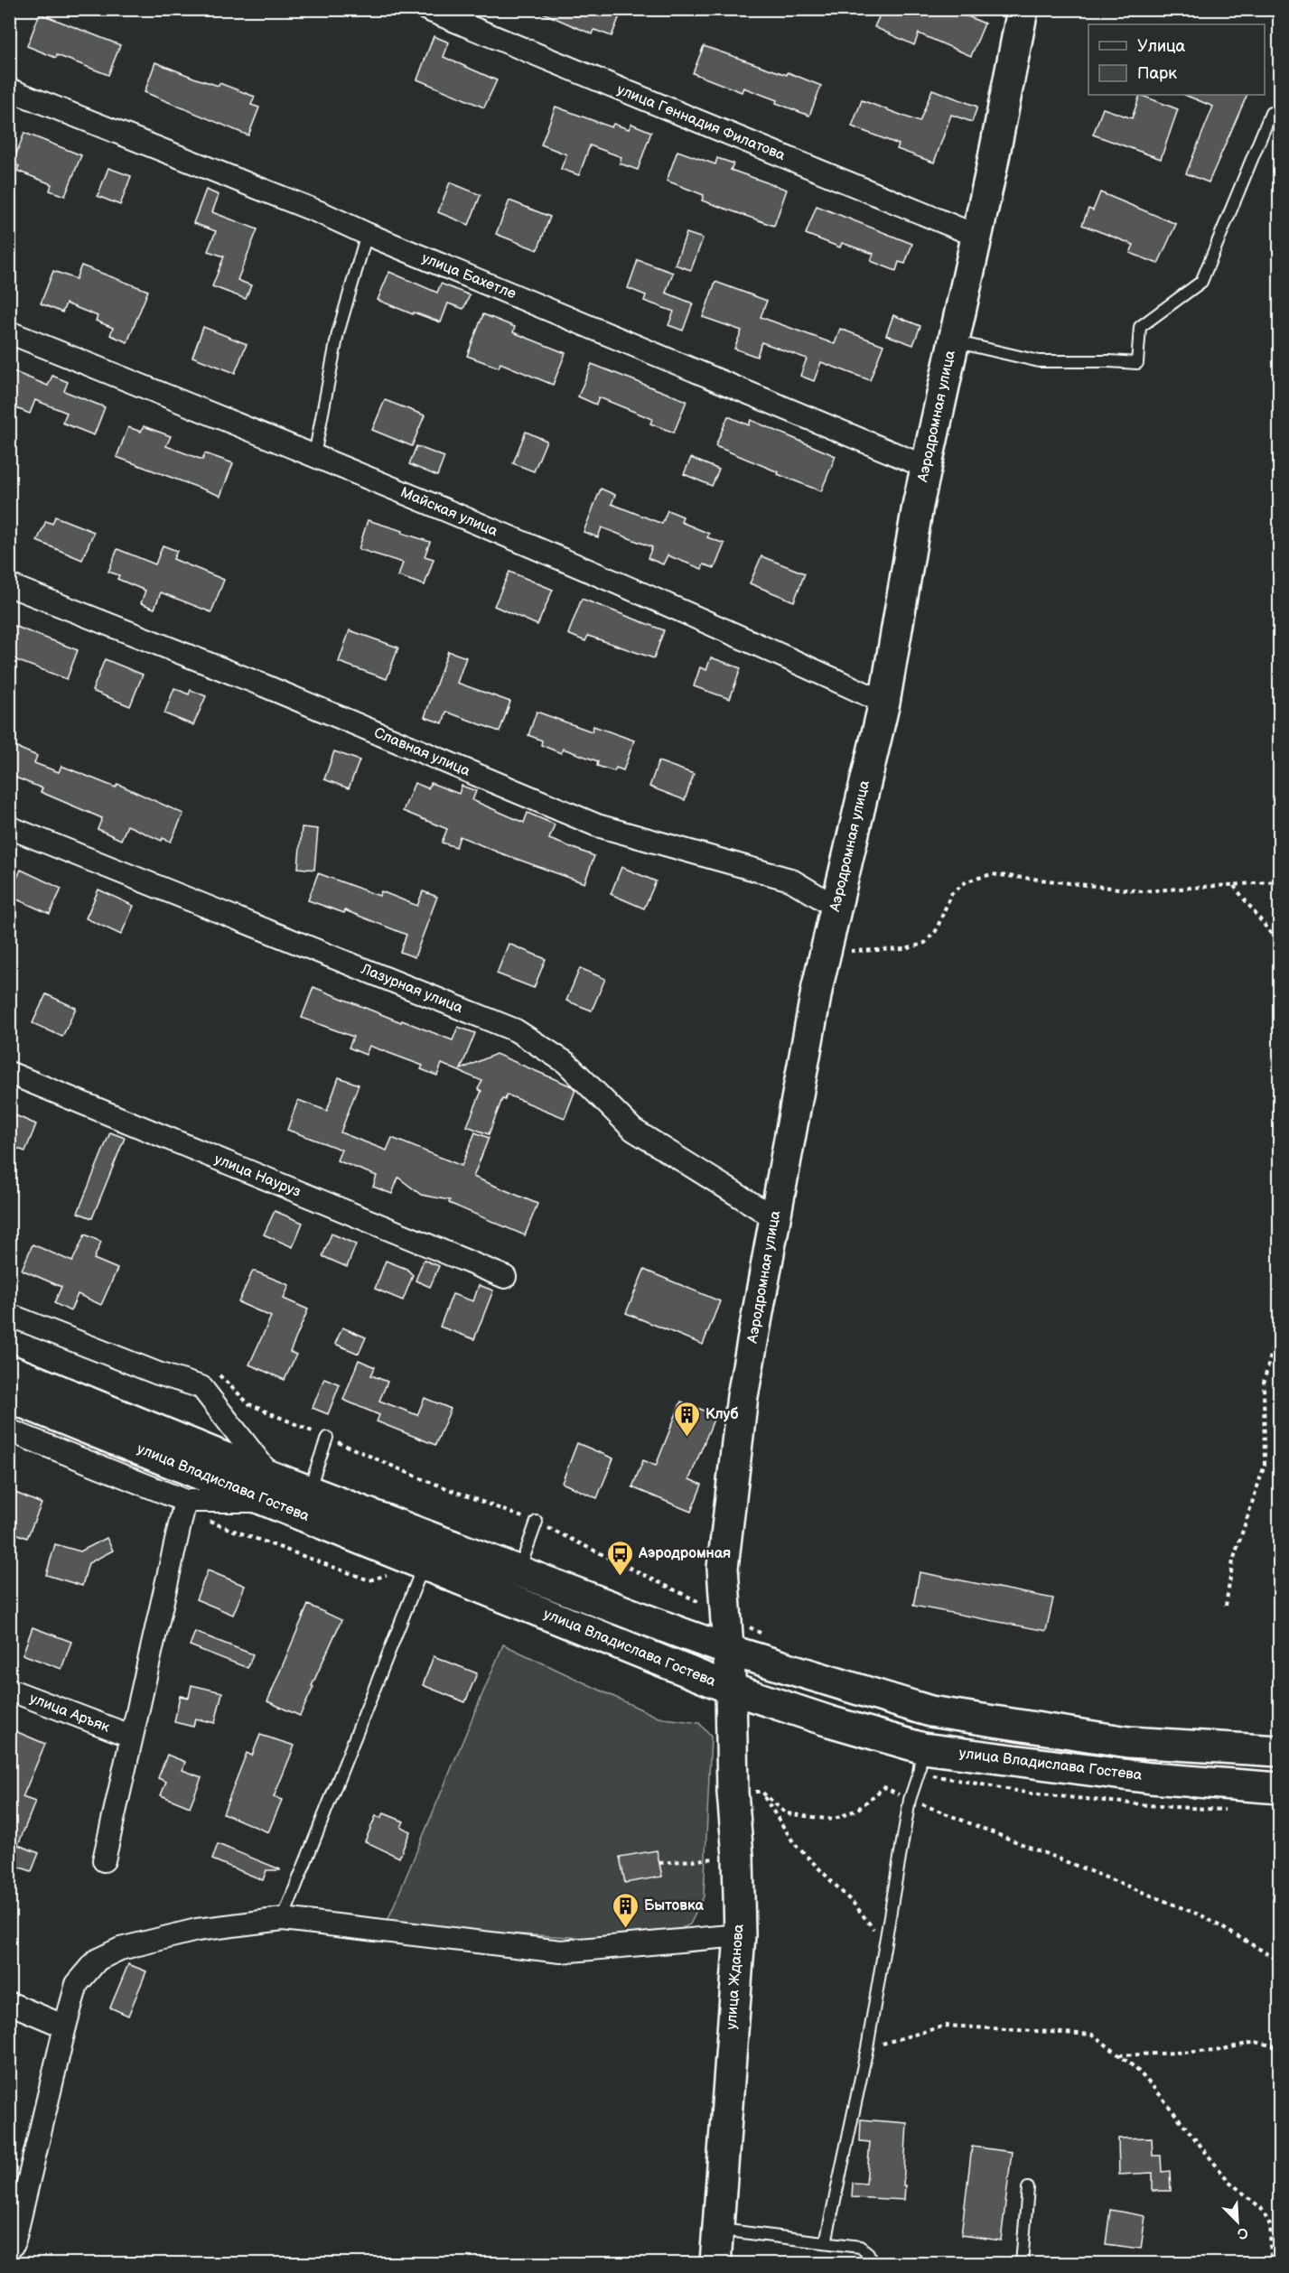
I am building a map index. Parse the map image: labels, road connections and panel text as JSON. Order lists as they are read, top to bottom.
{
  "streets": {
    "main road": ["Аэродромная улица", "улица Владислава Гостева", "улица Жданова"],
    "street": [
      "улица Геннадия Филатова",
      "улица Бахетле",
      "Майская улица",
      "Славная улица",
      "Лазурная улица",
      "улица Науруз",
      "улица Аръяк"
    ]
  },
  "crossings": [
    ["улица Геннадия Филатова", "Аэродромная улица"],
    ["улица Бахетле", "Аэродромная улица"],
    ["Аэродромная улица", "Майская улица"],
    ["Аэродромная улица", "Славная улица"],
    ["Аэродромная улица", "Лазурная улица"],
    ["Аэродромная улица", "улица Владислава Гостева"],
    ["Аэродромная улица", "улица Жданова"],
    ["улица Владислава Гостева", "улица Жданова"]
  ],
  "places": {
    "building": ["Клуб", "Бытовка"],
    "bus stop": ["Аэродромная"]
  },
  "legend": ["Улица", "Парк"],
  "north": "bottom right"
}
